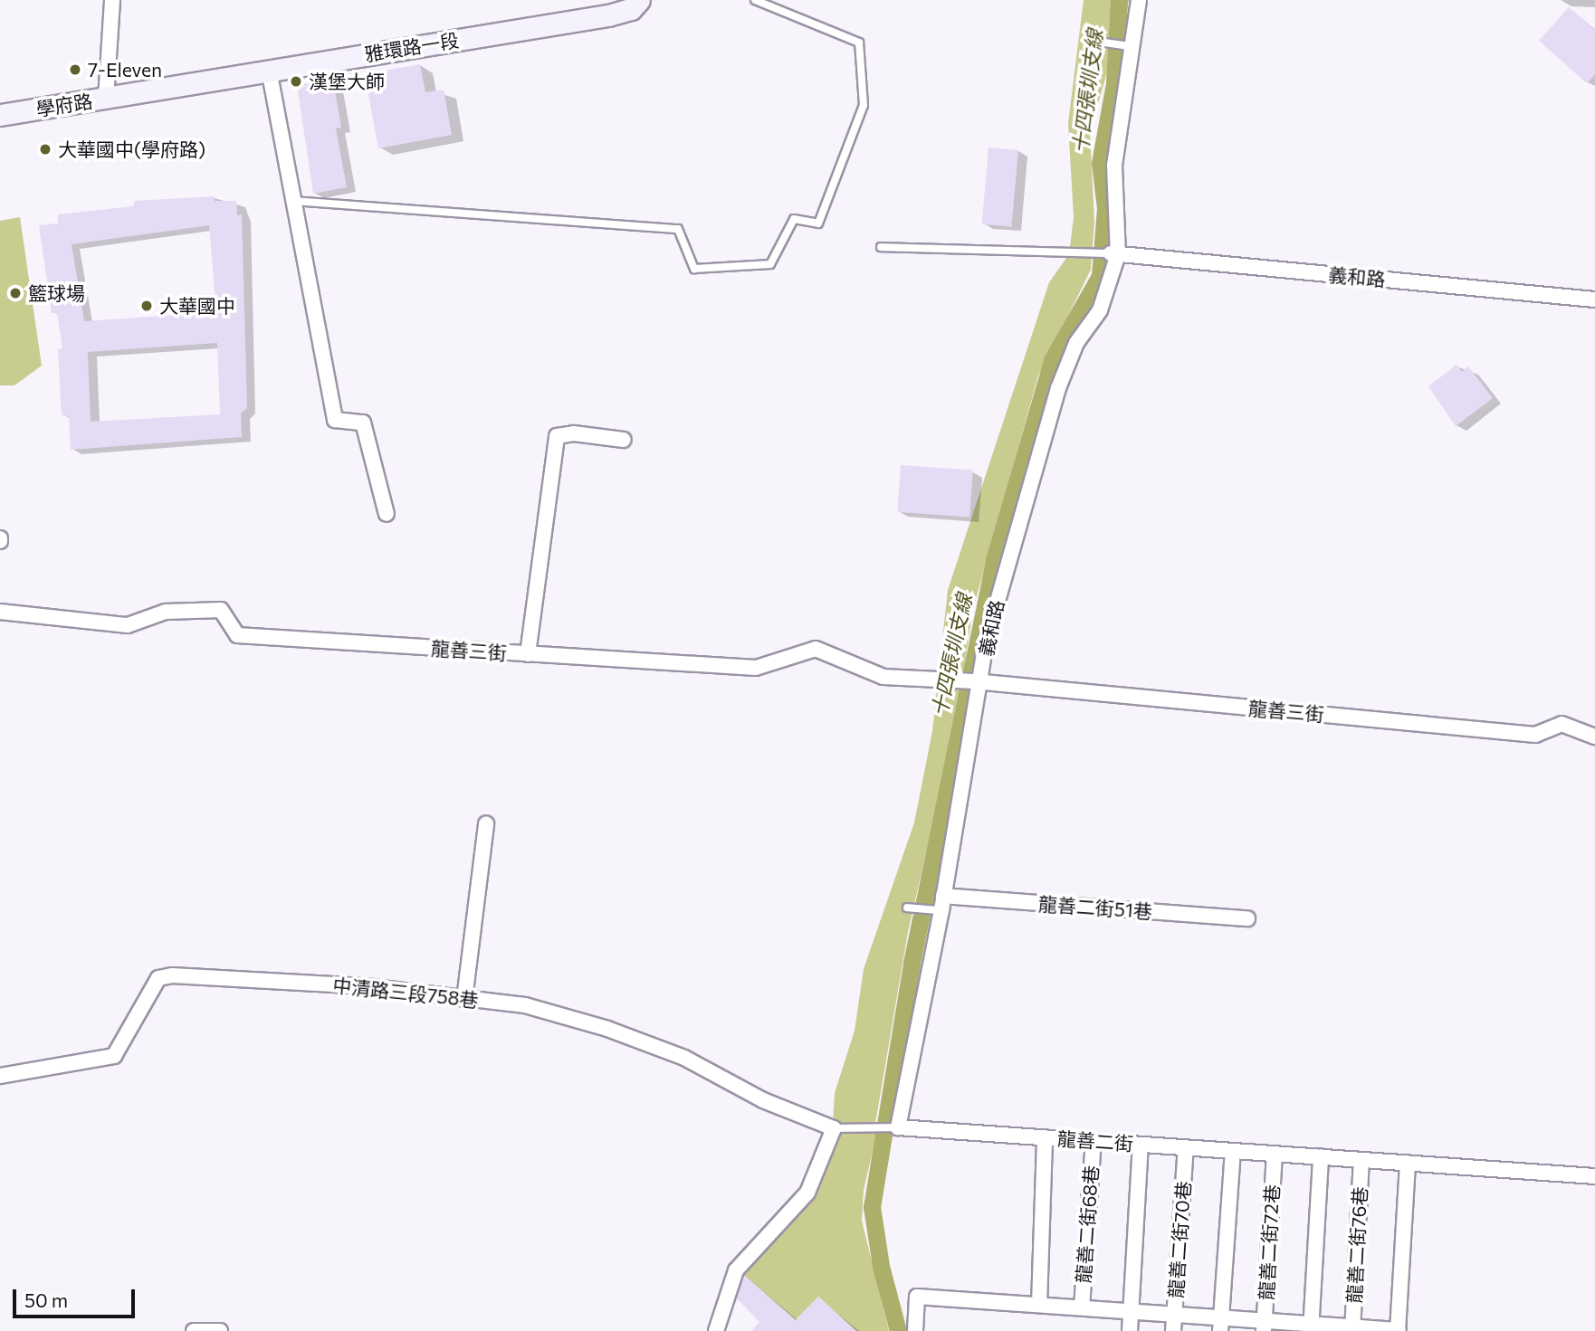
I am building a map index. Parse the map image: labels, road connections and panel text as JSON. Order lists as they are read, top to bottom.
{
  "streets": {
    "street": [
      "雅環路一段",
      "學府路",
      "義和路",
      "龍善三街",
      "龍善二街51巷",
      "中清路三段758巷",
      "龍善二街",
      "龍善二街68巷",
      "龍善二街70巷",
      "龍善二街72巷",
      "龍善二街76巷"
    ]
  },
  "crossings": [
    ["雅環路一段", "學府路"],
    ["義和路", "龍善三街"],
    ["中清路三段758巷", "龍善二街"],
    ["龍善二街", "龍善二街68巷"],
    ["龍善二街", "龍善二街70巷"],
    ["龍善二街", "龍善二街72巷"],
    ["龍善二街", "龍善二街76巷"],
    ["龍善二街68巷", "龍善二街70巷"],
    ["龍善二街68巷", "龍善二街72巷"],
    ["龍善二街68巷", "龍善二街76巷"]
  ],
  "water": ["十四張圳支線"],
  "places": [
    "7-Eleven",
    "漢堡大師",
    "大華國中(學府路)",
    "籃球場",
    "大華國中"
  ],
  "scale_bar": "50 m"
}
